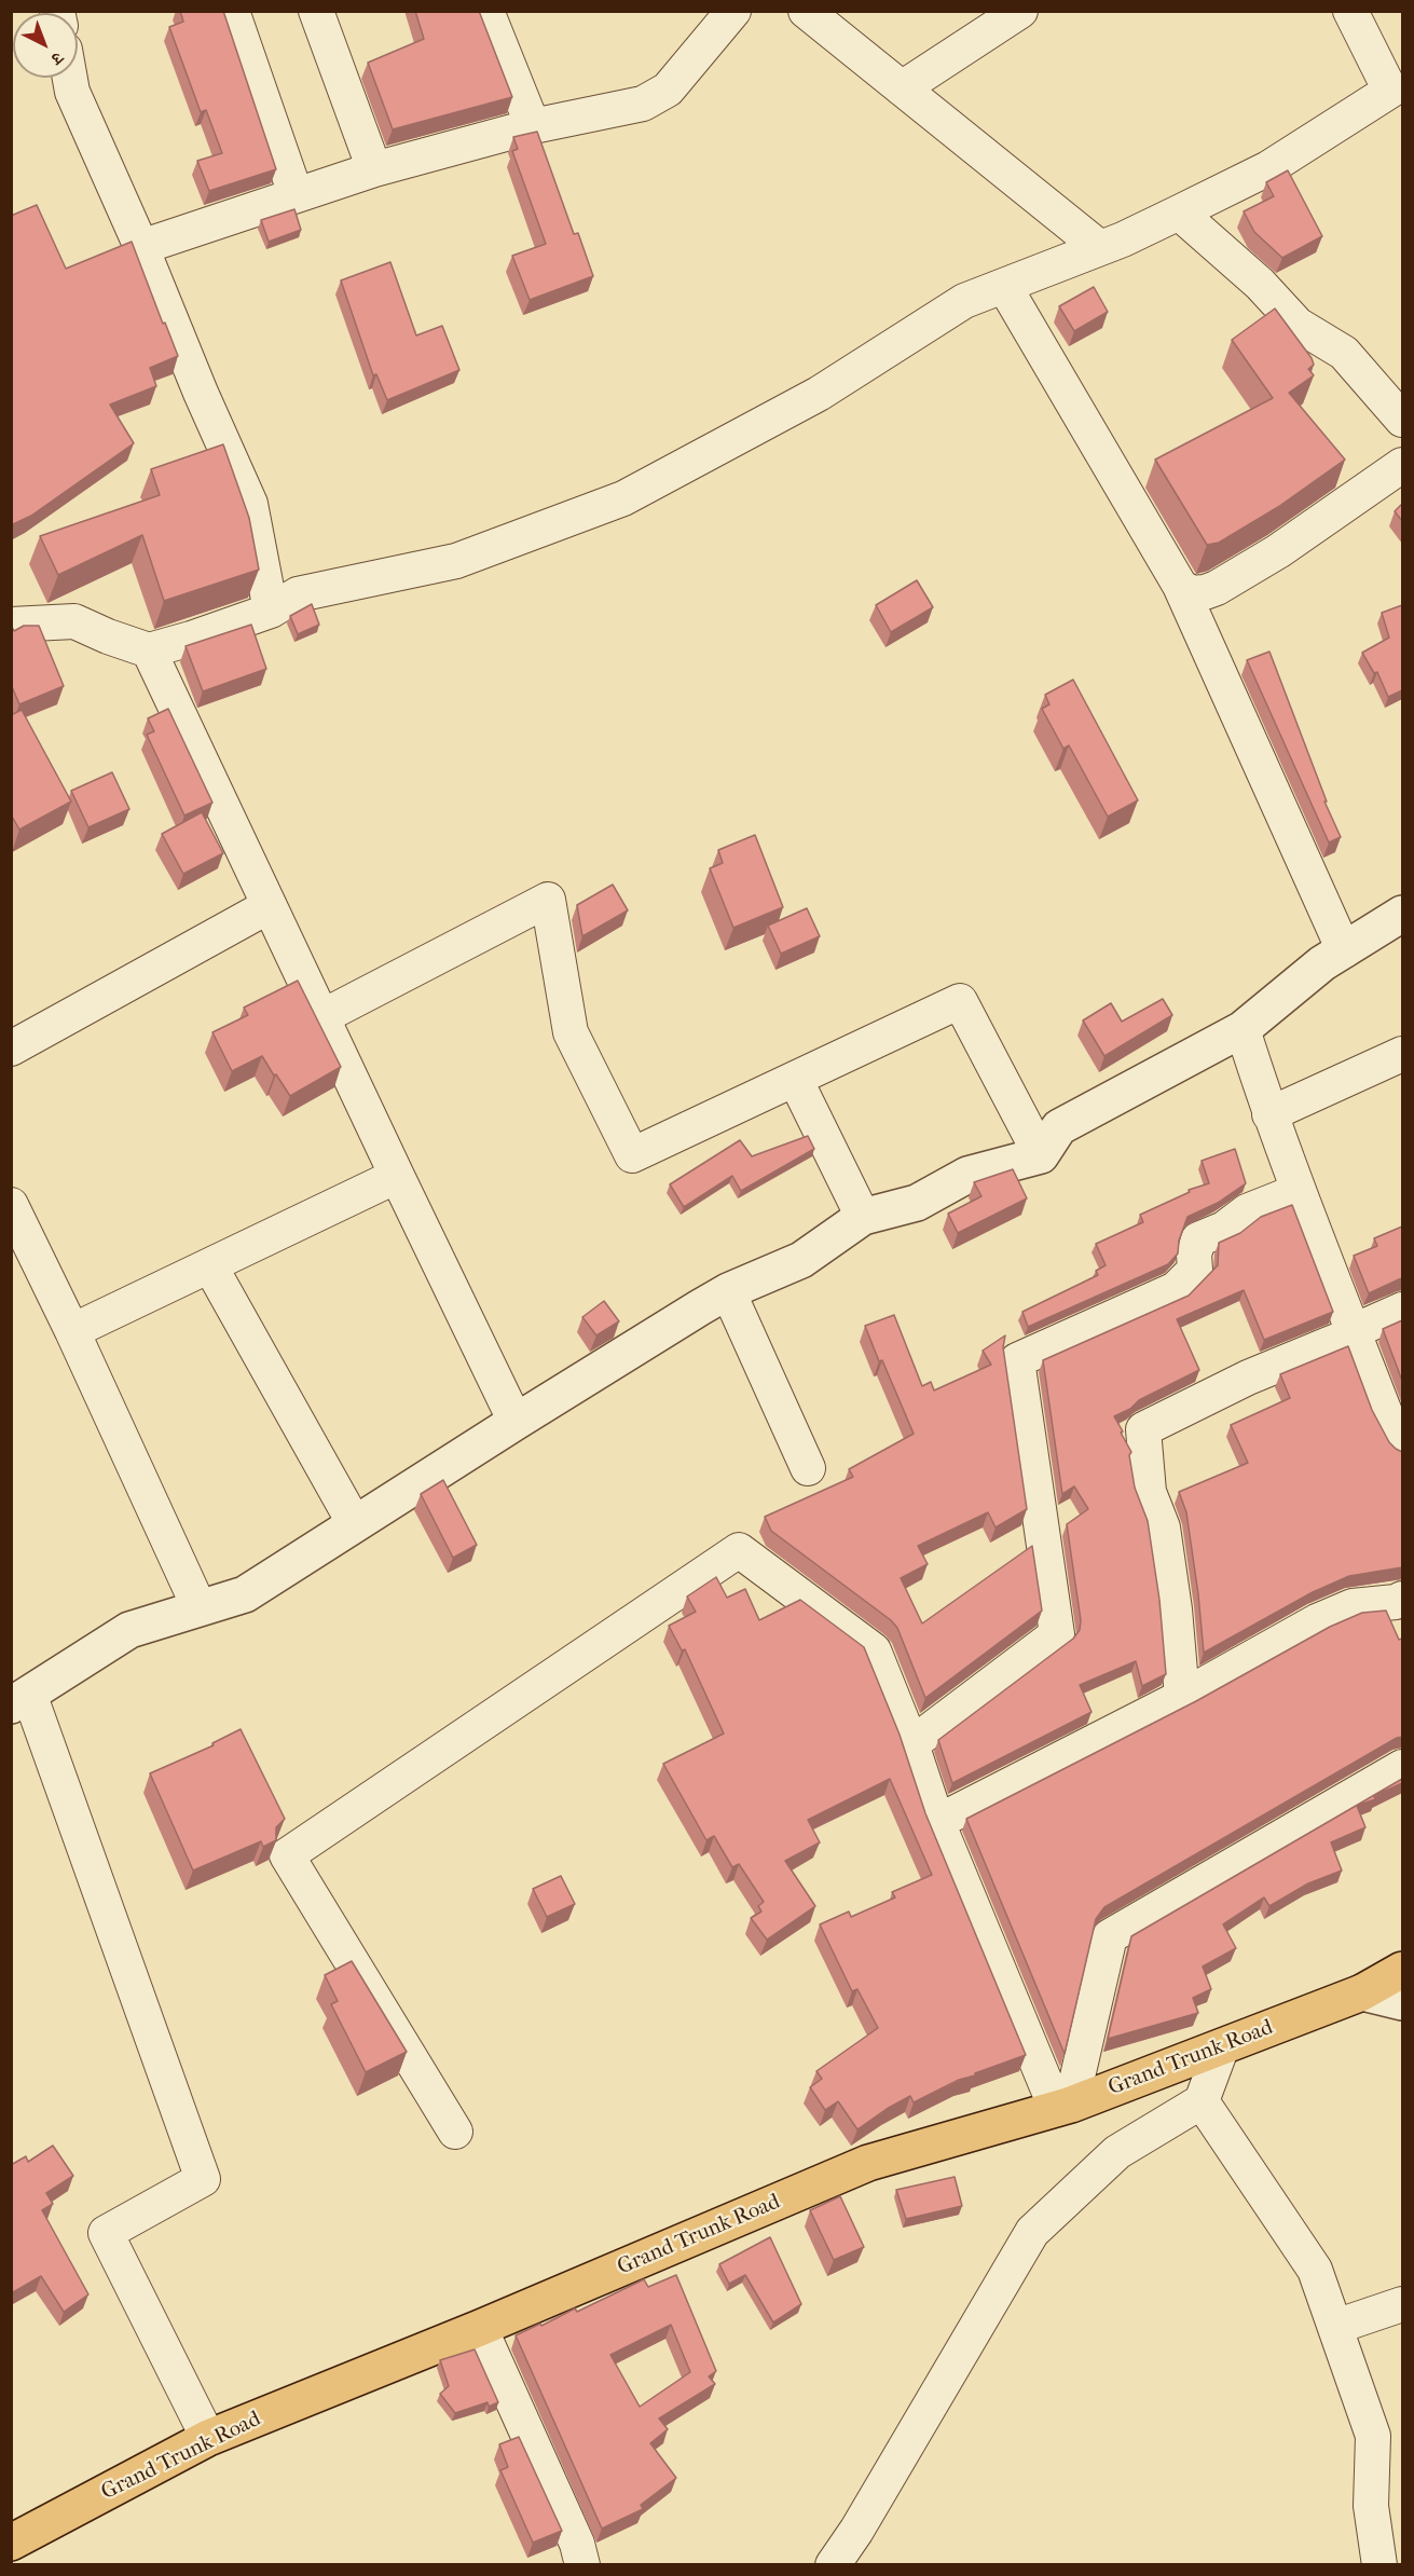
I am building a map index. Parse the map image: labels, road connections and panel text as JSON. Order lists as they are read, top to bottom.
{
  "streets": {
    "main road": ["Grand Trunk Road"]
  },
  "north": "bottom right"
}
